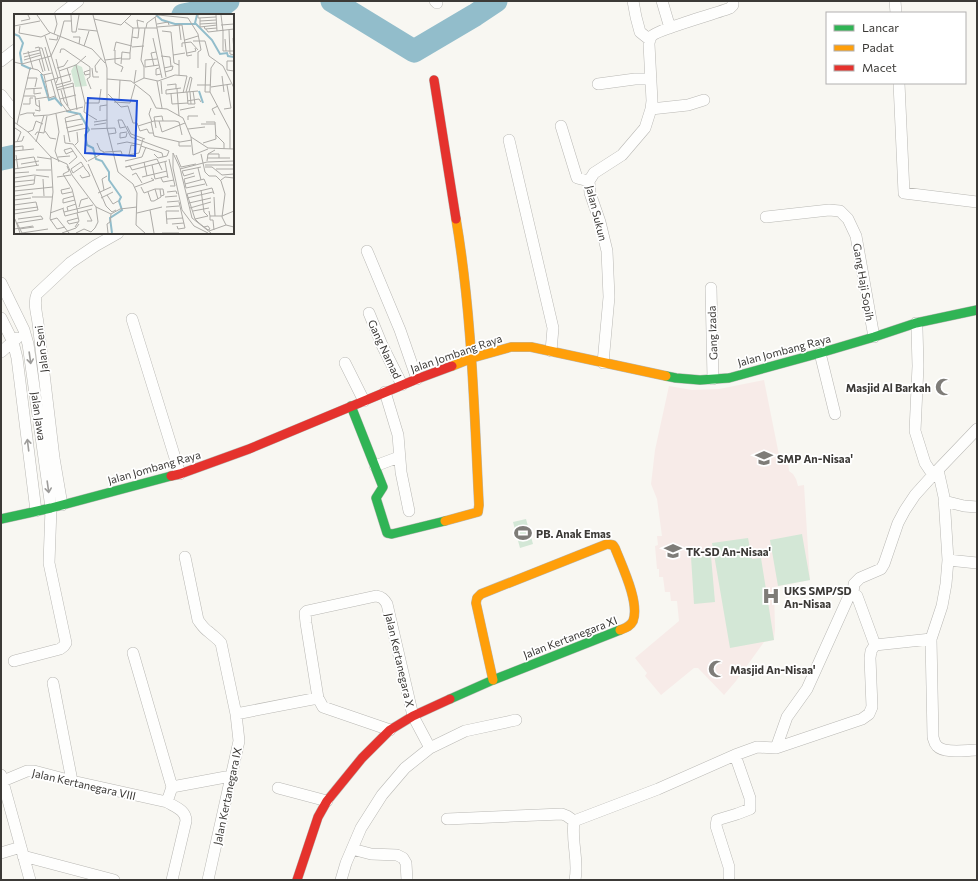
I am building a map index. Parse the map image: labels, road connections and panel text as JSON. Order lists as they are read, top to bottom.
{
  "streets": {
    "street": [
      "Jalan Sukun",
      "Gang Haji Sopih",
      "Gang Izada",
      "Jalan Seni",
      "Gang Namad",
      "Jalan Jombang Raya",
      "Jalan Jawa",
      "Jalan Kertanegara XI",
      "Jalan Kertanegara X",
      "Jalan Kertanegara VIII",
      "Jalan Kertanegara IX"
    ]
  },
  "crossings": [
    ["Jalan Sukun", "Jalan Jombang Raya"],
    ["Gang Haji Sopih", "Jalan Jombang Raya"],
    ["Gang Izada", "Jalan Jombang Raya"],
    ["Jalan Seni", "Jalan Jombang Raya"],
    ["Gang Namad", "Jalan Jombang Raya"],
    ["Jalan Jombang Raya", "Jalan Jawa"]
  ],
  "places": {
    "mosque": ["Masjid Al Barkah", "Masjid An-Nisaa'"],
    "school or university": ["SMP An-Nisaa'", "TK-SD An-Nisaa'"],
    "sports": ["PB. Anak Emas"],
    "hospital": ["UKS SMP/SD An-Nisaa"]
  },
  "legend": ["Lancar", "Padat", "Macet"]
}
